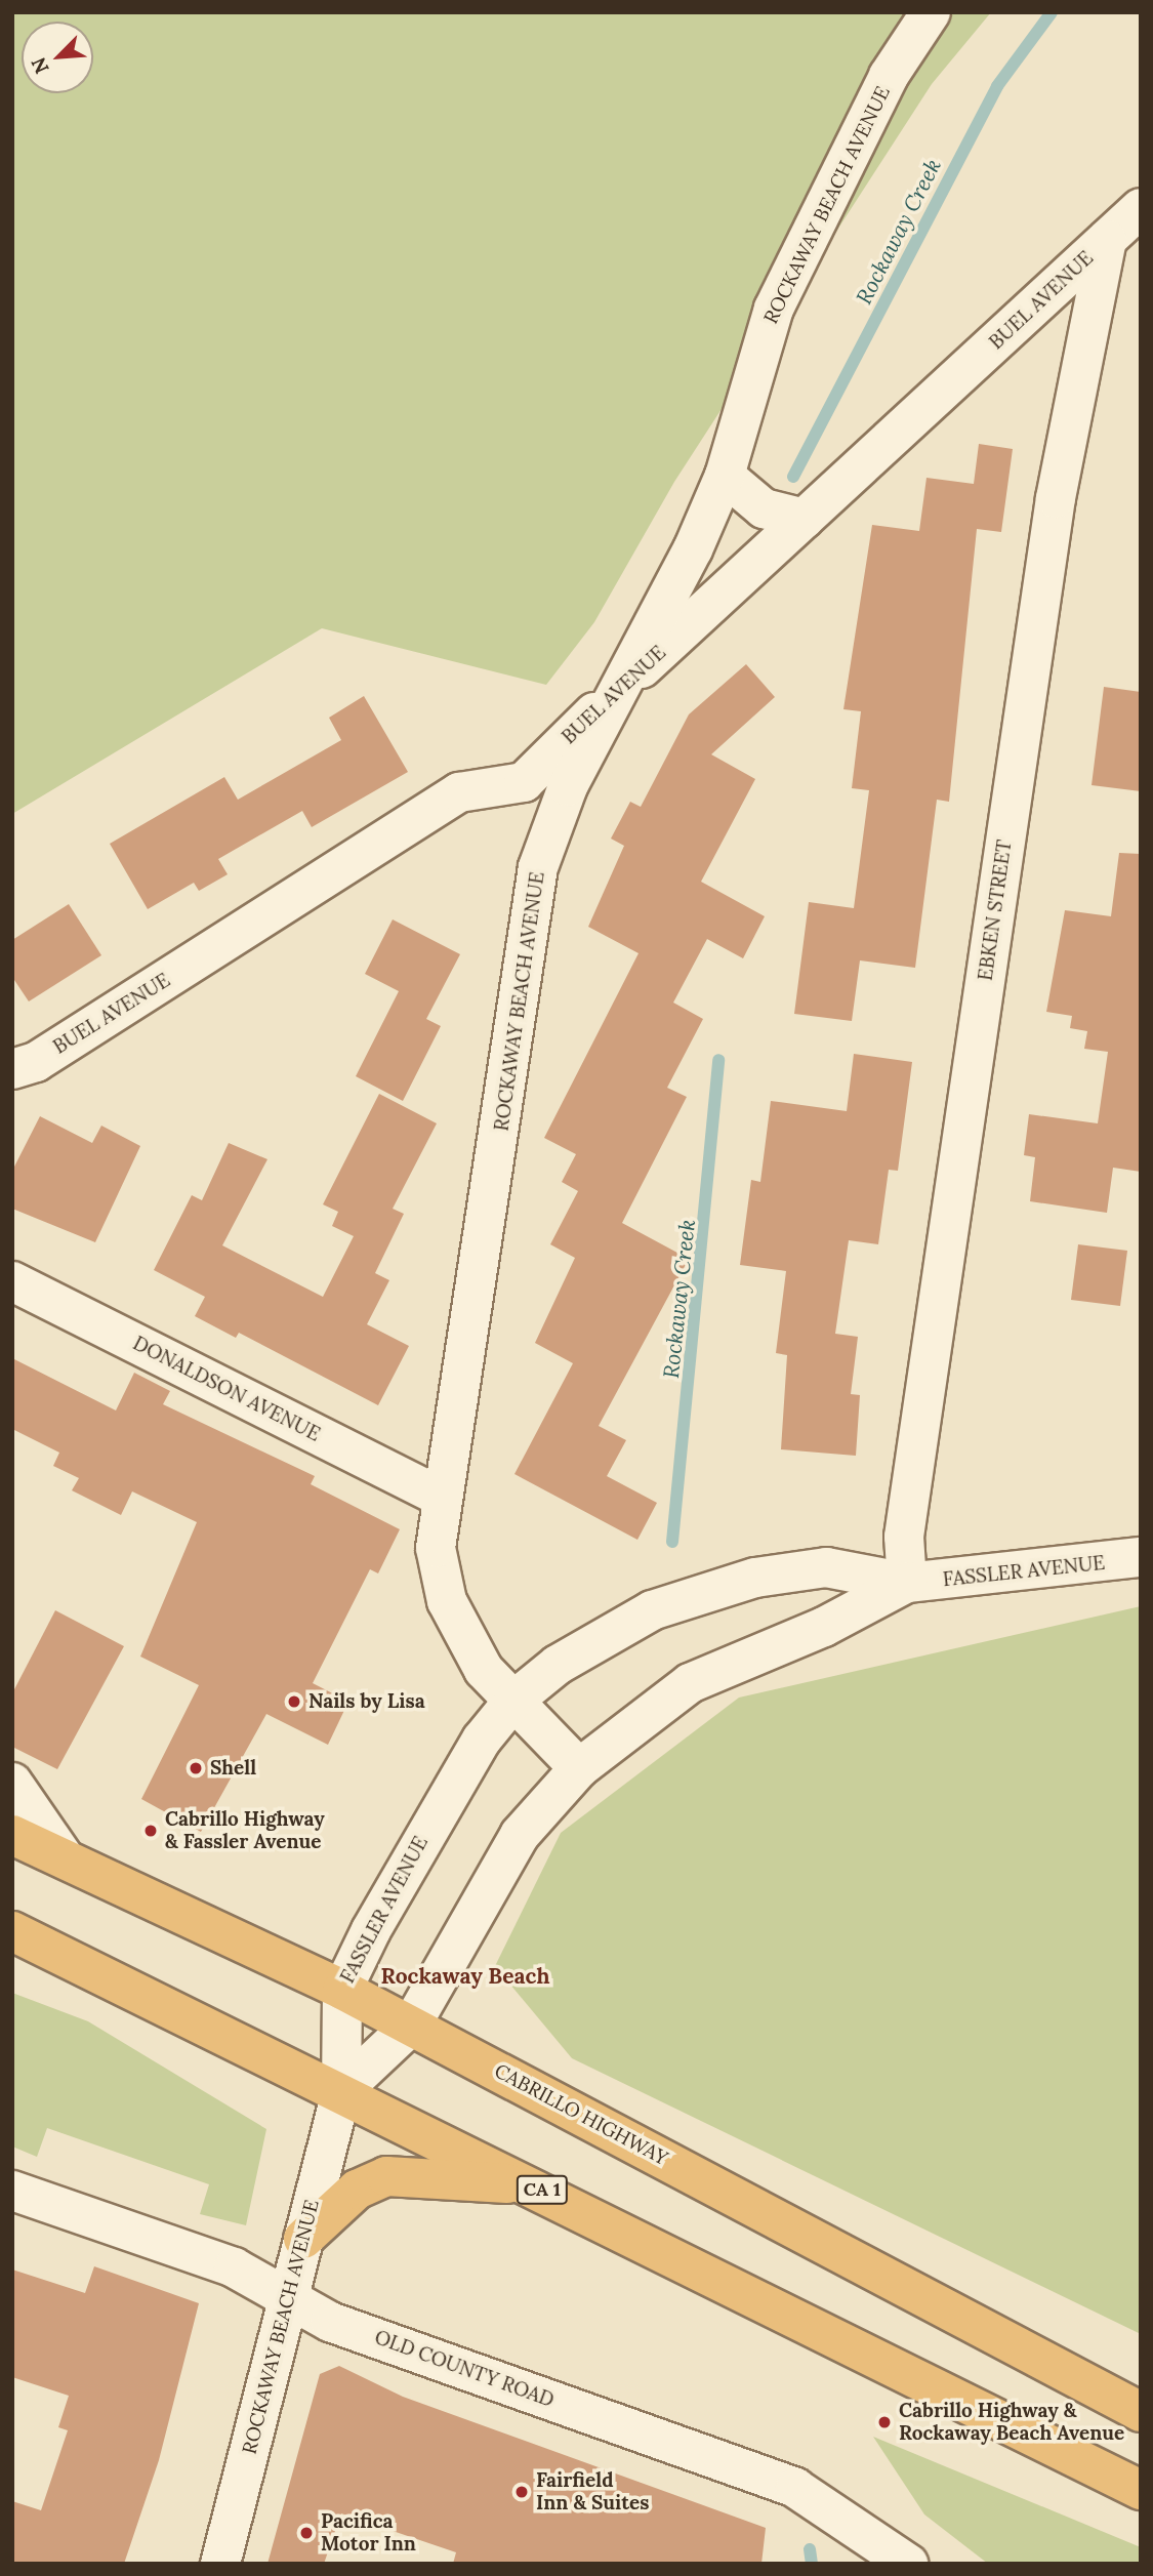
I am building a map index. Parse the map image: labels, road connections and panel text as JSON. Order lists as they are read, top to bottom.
{
  "streets": {
    "highway": ["CABRILLO HIGHWAY", "CA 1"],
    "street": [
      "ROCKAWAY BEACH AVENUE",
      "BUEL AVENUE",
      "EBKEN STREET",
      "DONALDSON AVENUE",
      "FASSLER AVENUE",
      "OLD COUNTY ROAD"
    ]
  },
  "crossings": [
    ["ROCKAWAY BEACH AVENUE", "BUEL AVENUE"],
    ["ROCKAWAY BEACH AVENUE", "DONALDSON AVENUE"],
    ["ROCKAWAY BEACH AVENUE", "FASSLER AVENUE"],
    ["ROCKAWAY BEACH AVENUE", "CA 1"],
    ["ROCKAWAY BEACH AVENUE", "OLD COUNTY ROAD"],
    ["BUEL AVENUE", "EBKEN STREET"],
    ["EBKEN STREET", "FASSLER AVENUE"],
    ["FASSLER AVENUE", "CABRILLO HIGHWAY"],
    ["FASSLER AVENUE", "CA 1"]
  ],
  "districts": ["Rockaway Beach"],
  "water": ["Rockaway Creek"],
  "places": [
    "Nails by Lisa",
    "Shell",
    "Cabrillo Highway & Fassler Avenue",
    "Cabrillo Highway & Rockaway Beach Avenue",
    "Fairfield Inn & Suites",
    "Pacifica Motor Inn"
  ],
  "north": "bottom left"
}
